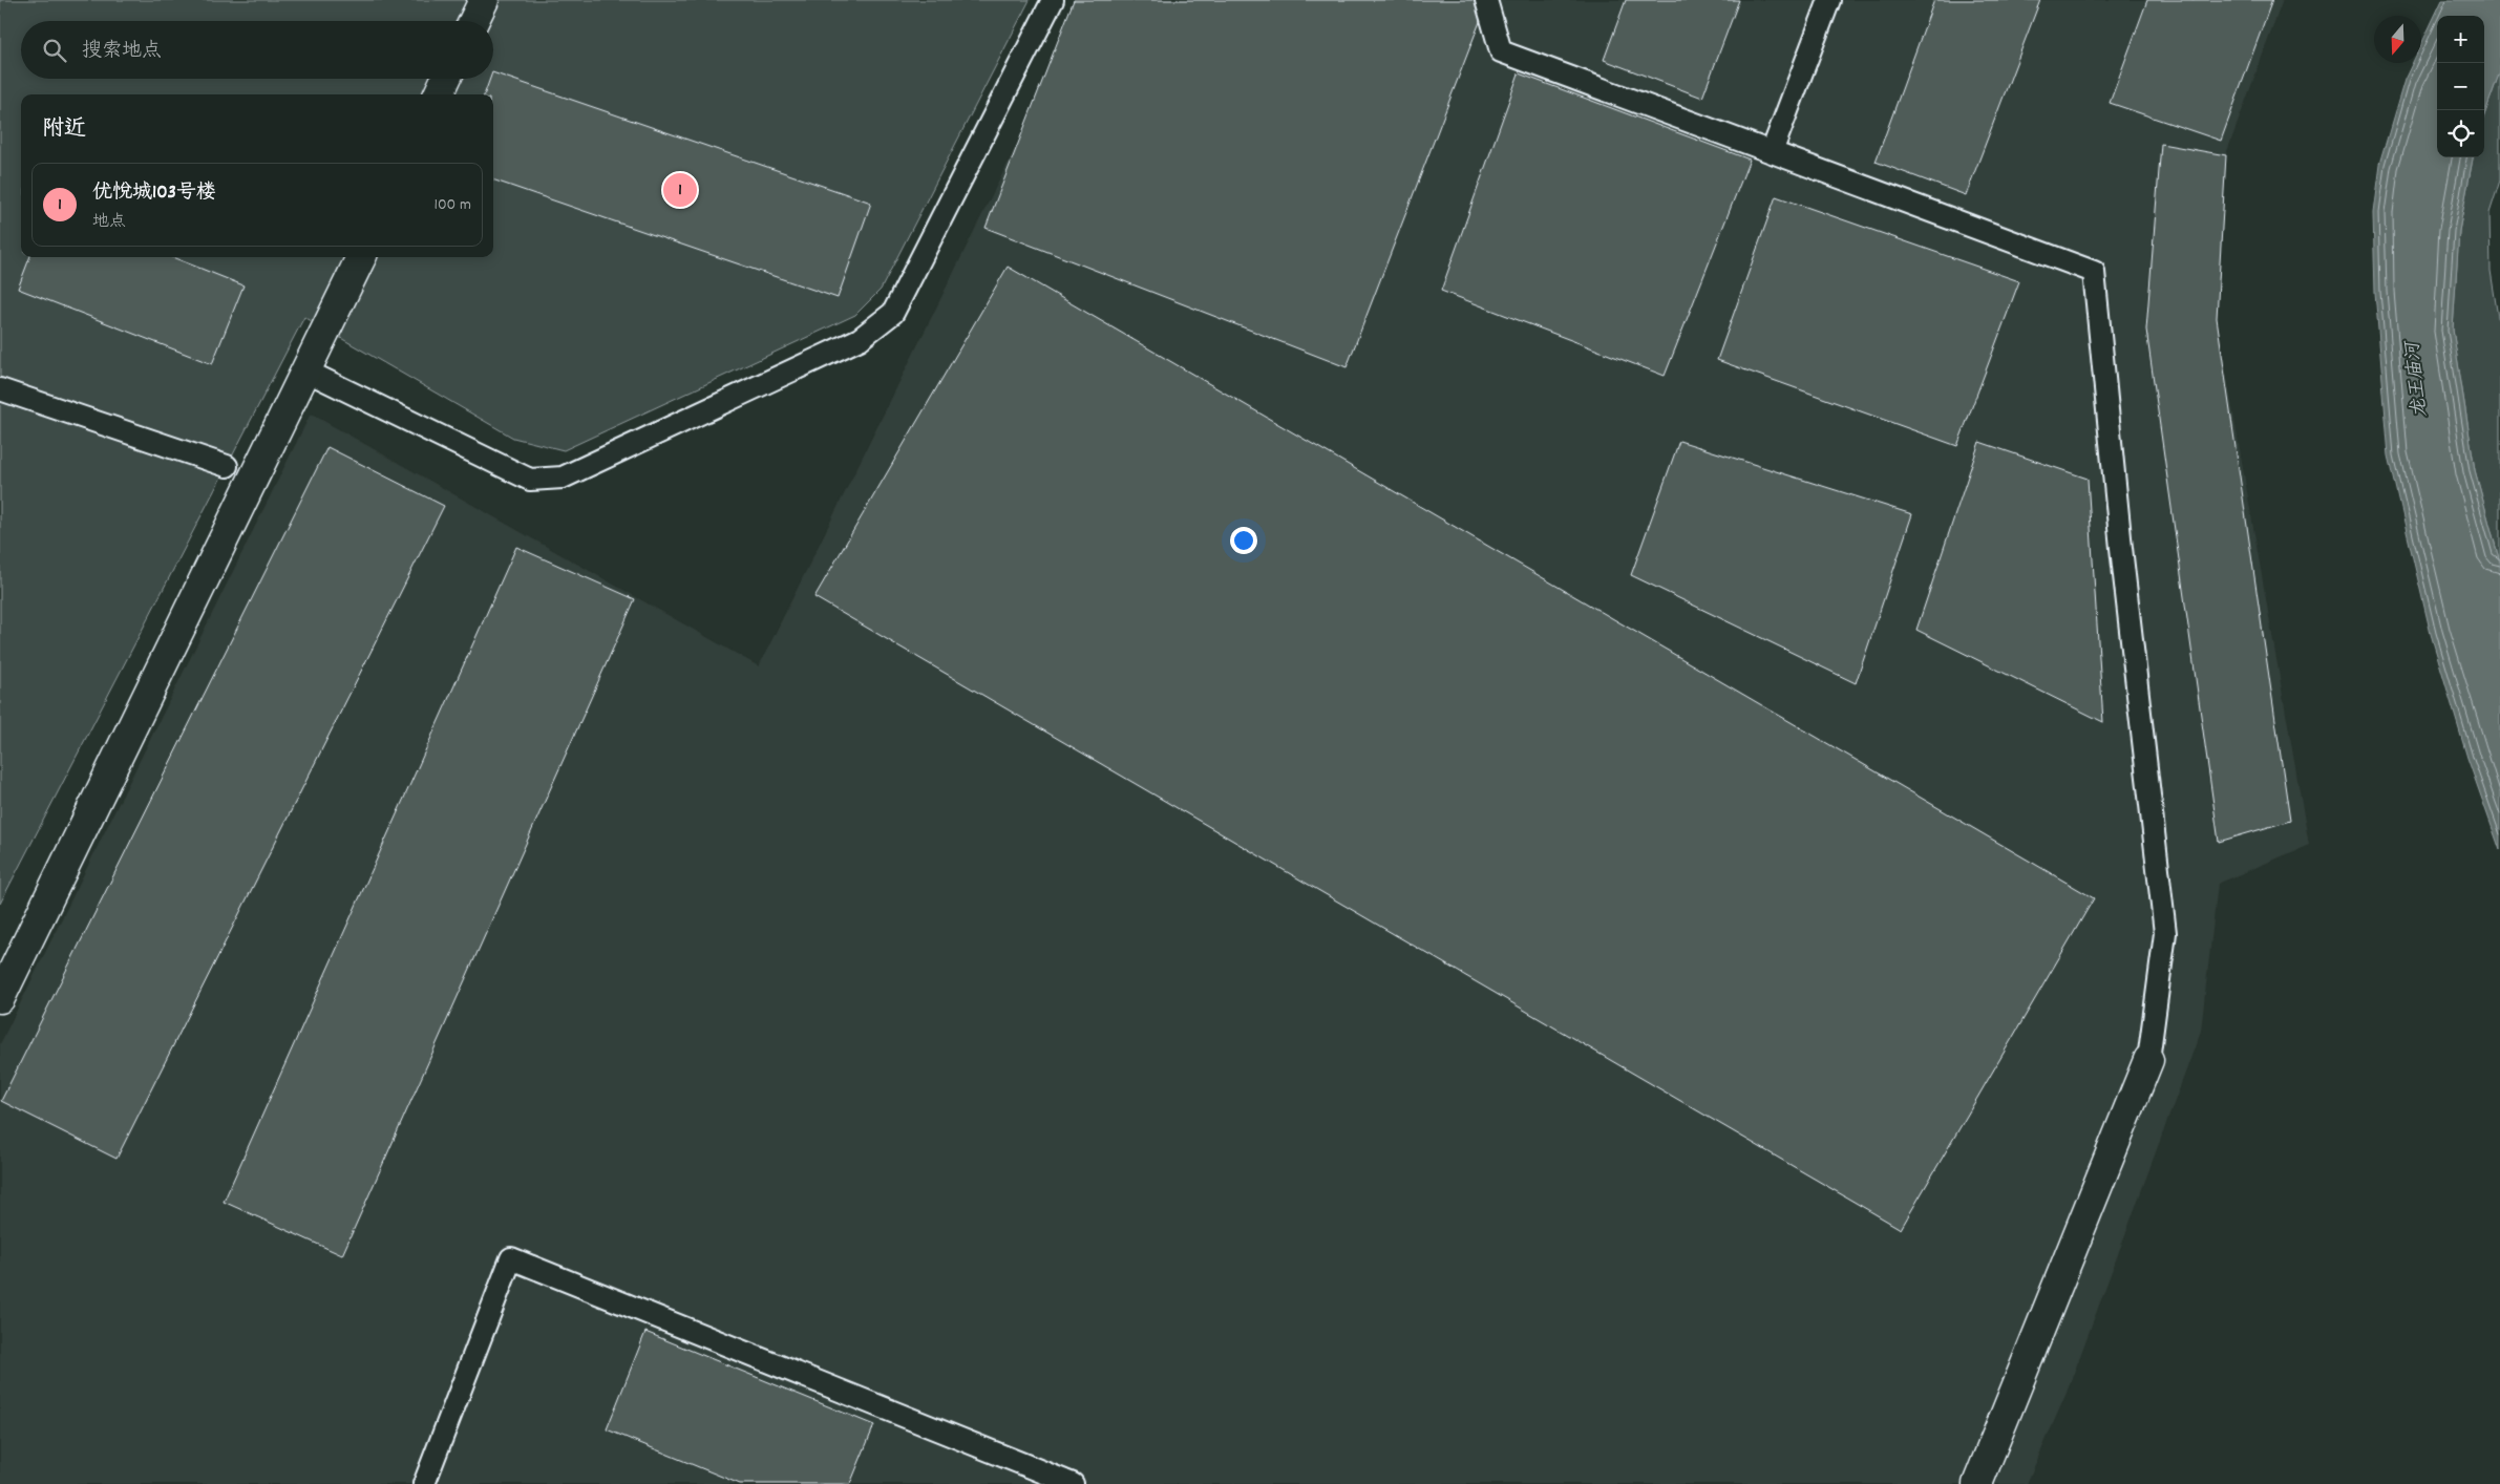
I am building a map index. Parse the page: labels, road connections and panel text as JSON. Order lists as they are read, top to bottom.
{
  "water": ["龙王庙河"],
  "north": "bottom",
  "page": {
    "map_buttons": ["+", "−"],
    "search": "搜索地点",
    "heading": "附近",
    "list": [
      {
        "mark": "1",
        "name": "优悦城103号楼",
        "note": "地点",
        "value": "100 m"
      }
    ],
    "pins": "1"
  }
}
